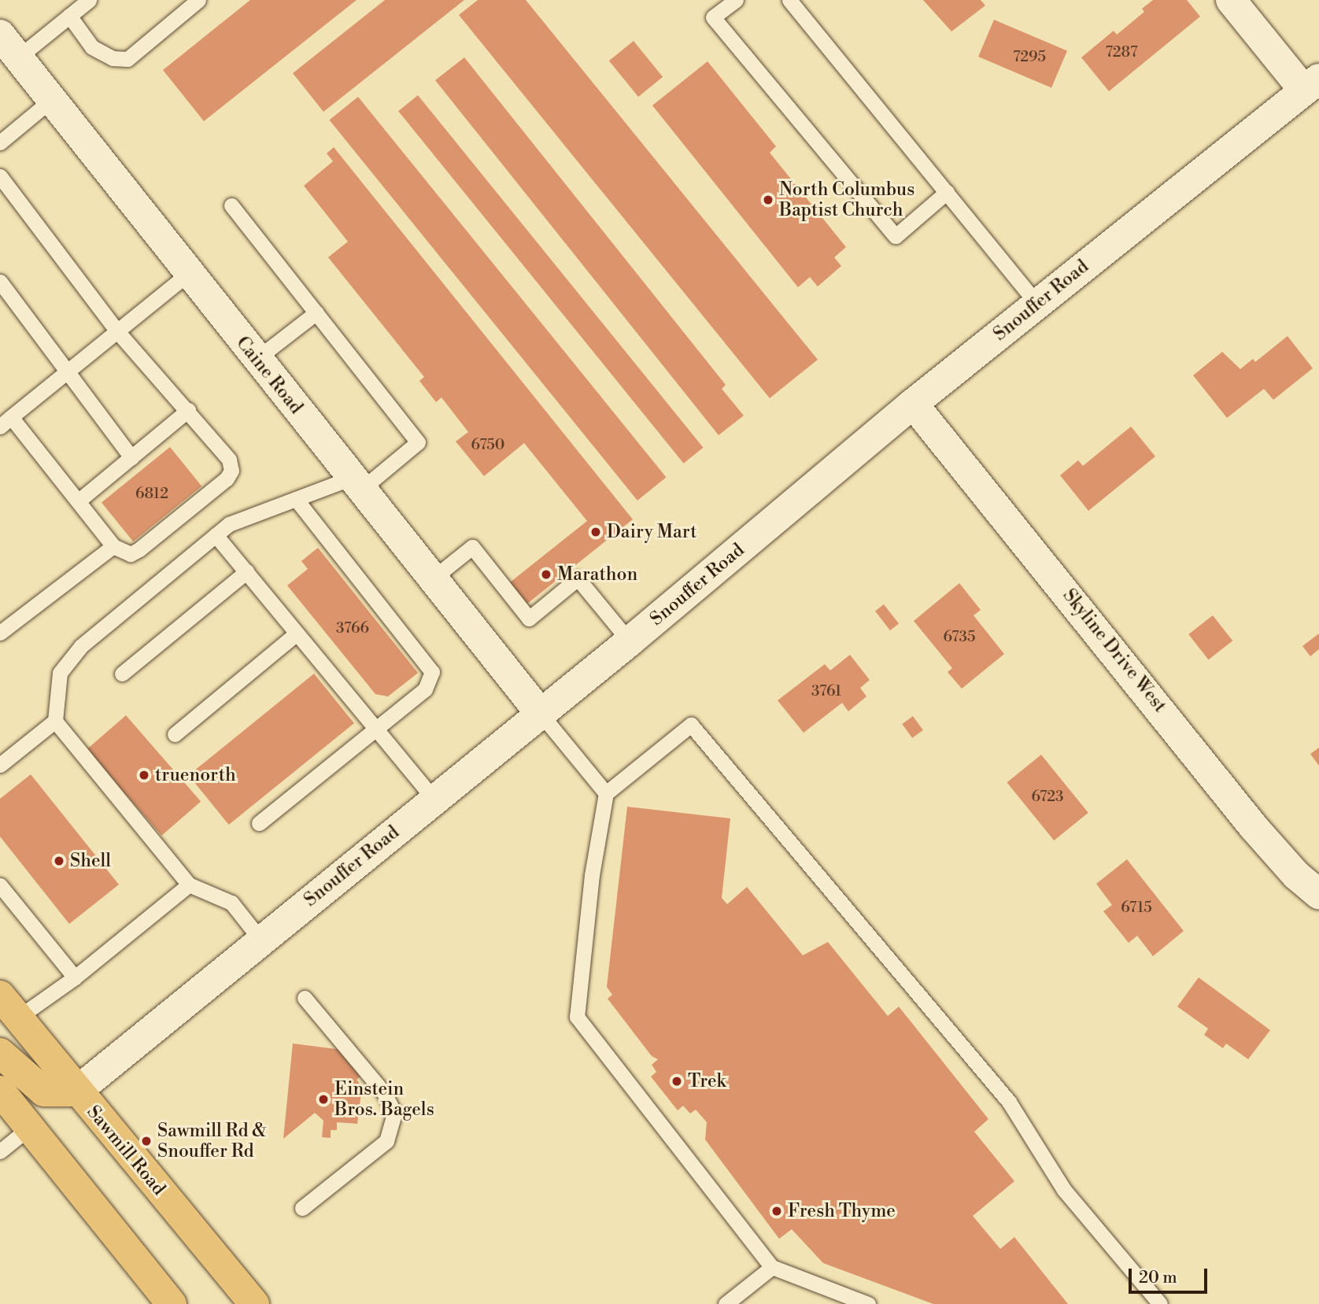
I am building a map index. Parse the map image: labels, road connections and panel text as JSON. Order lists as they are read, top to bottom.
{
  "streets": {
    "main road": ["Sawmill Road"],
    "street": ["Snouffer Road", "Caine Road", "Skyline Drive West"]
  },
  "crossings": [
    ["Snouffer Road", "Caine Road"],
    ["Snouffer Road", "Skyline Drive West"],
    ["Snouffer Road", "Sawmill Road"]
  ],
  "places": [
    "North Columbus Baptist Church",
    "Dairy Mart",
    "Marathon",
    "truenorth",
    "Shell",
    "Trek",
    "Einstein Bros. Bagels",
    "Sawmill Rd & Snouffer Rd",
    "Fresh Thyme"
  ],
  "house_numbers": [
    "7287",
    "7295",
    "6750",
    "6812",
    "3766",
    "6735",
    "3761",
    "6723",
    "6715"
  ],
  "scale_bar": "20 m"
}
